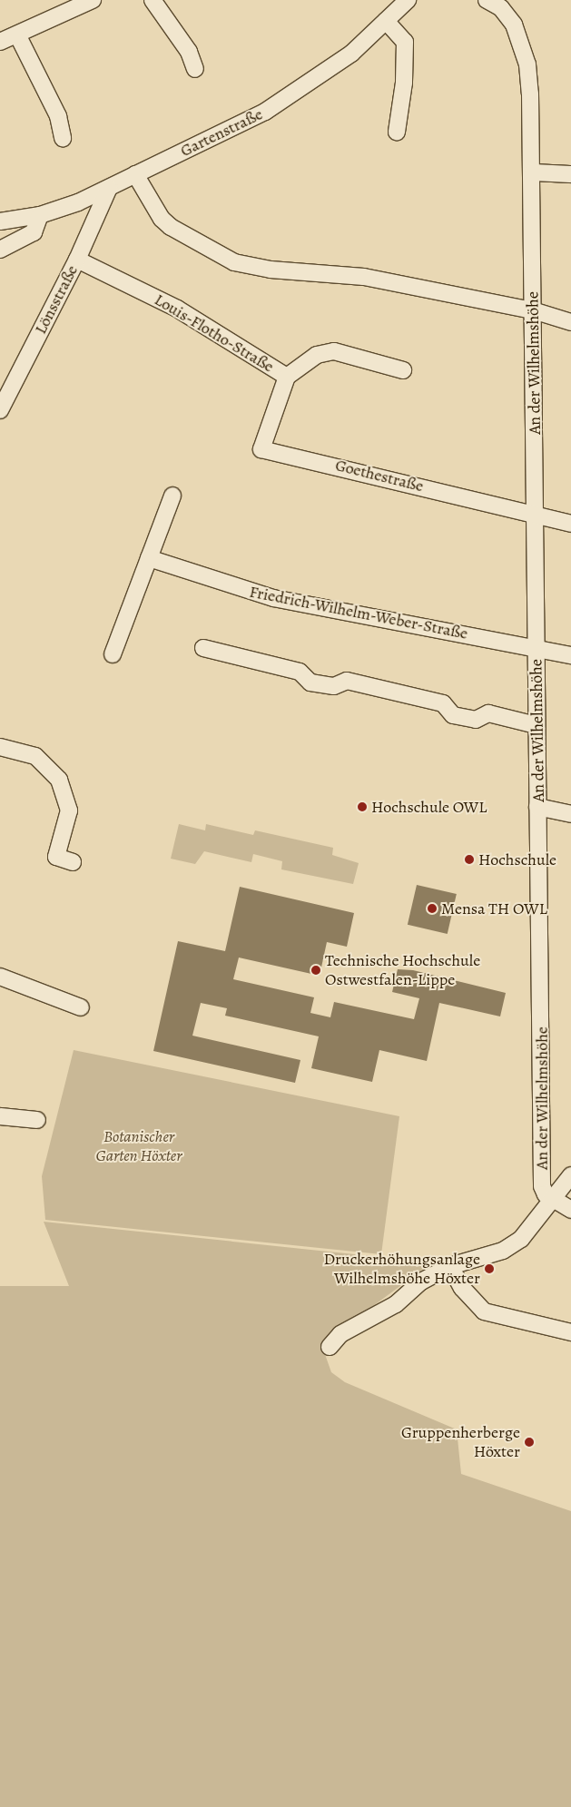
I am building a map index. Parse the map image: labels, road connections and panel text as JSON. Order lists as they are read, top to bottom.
{
  "streets": {
    "street": [
      "Gartenstraße",
      "Lönsstraße",
      "Louis-Flotho-Straße",
      "An der Wilhelmshöhe",
      "Goethestraße",
      "Friedrich-Wilhelm-Weber-Straße"
    ]
  },
  "crossings": [
    ["Gartenstraße", "Lönsstraße"],
    ["Lönsstraße", "Louis-Flotho-Straße"],
    ["Louis-Flotho-Straße", "Goethestraße"],
    ["An der Wilhelmshöhe", "Goethestraße"],
    ["An der Wilhelmshöhe", "Friedrich-Wilhelm-Weber-Straße"]
  ],
  "parks": ["Botanischer Garten Höxter"],
  "places": [
    "Hochschule OWL",
    "Hochschule",
    "Mensa TH OWL",
    "Technische Hochschule Ostwestfalen-Lippe",
    "Druckerhöhungsanlage Wilhelmshöhe Höxter",
    "Gruppenherberge Höxter"
  ]
}
